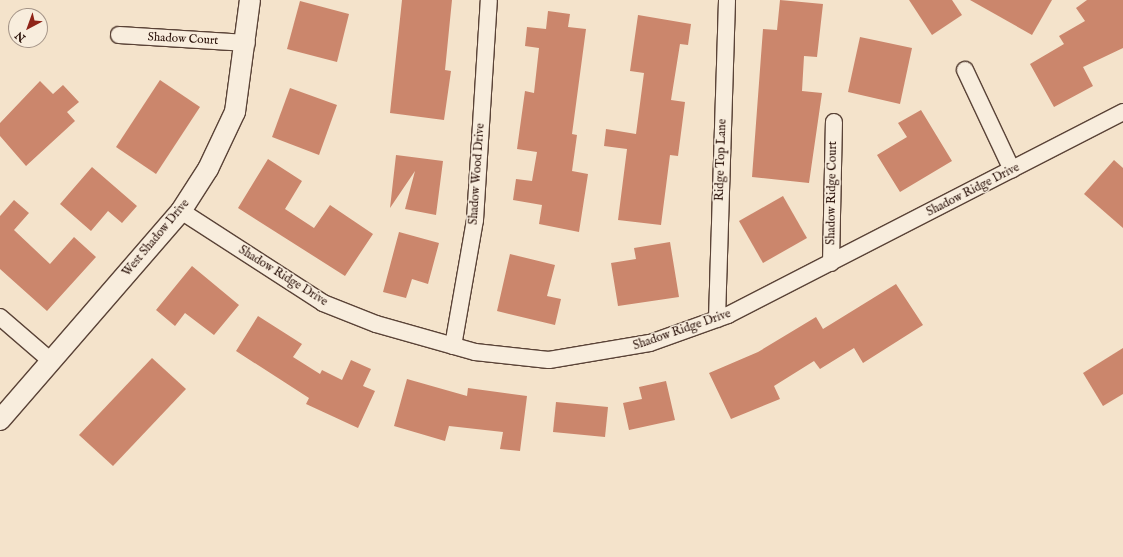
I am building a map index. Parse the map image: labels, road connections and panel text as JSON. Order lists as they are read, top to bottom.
{
  "streets": {
    "street": [
      "Shadow Court",
      "Ridge Top Lane",
      "Shadow Wood Drive",
      "Shadow Ridge Drive",
      "Shadow Ridge Court",
      "West Shadow Drive"
    ]
  },
  "crossings": [
    ["Shadow Court", "West Shadow Drive"],
    ["Ridge Top Lane", "Shadow Ridge Drive"],
    ["Shadow Wood Drive", "Shadow Ridge Drive"],
    ["Shadow Ridge Drive", "Shadow Ridge Court"],
    ["Shadow Ridge Drive", "West Shadow Drive"]
  ],
  "north": "bottom left"
}
